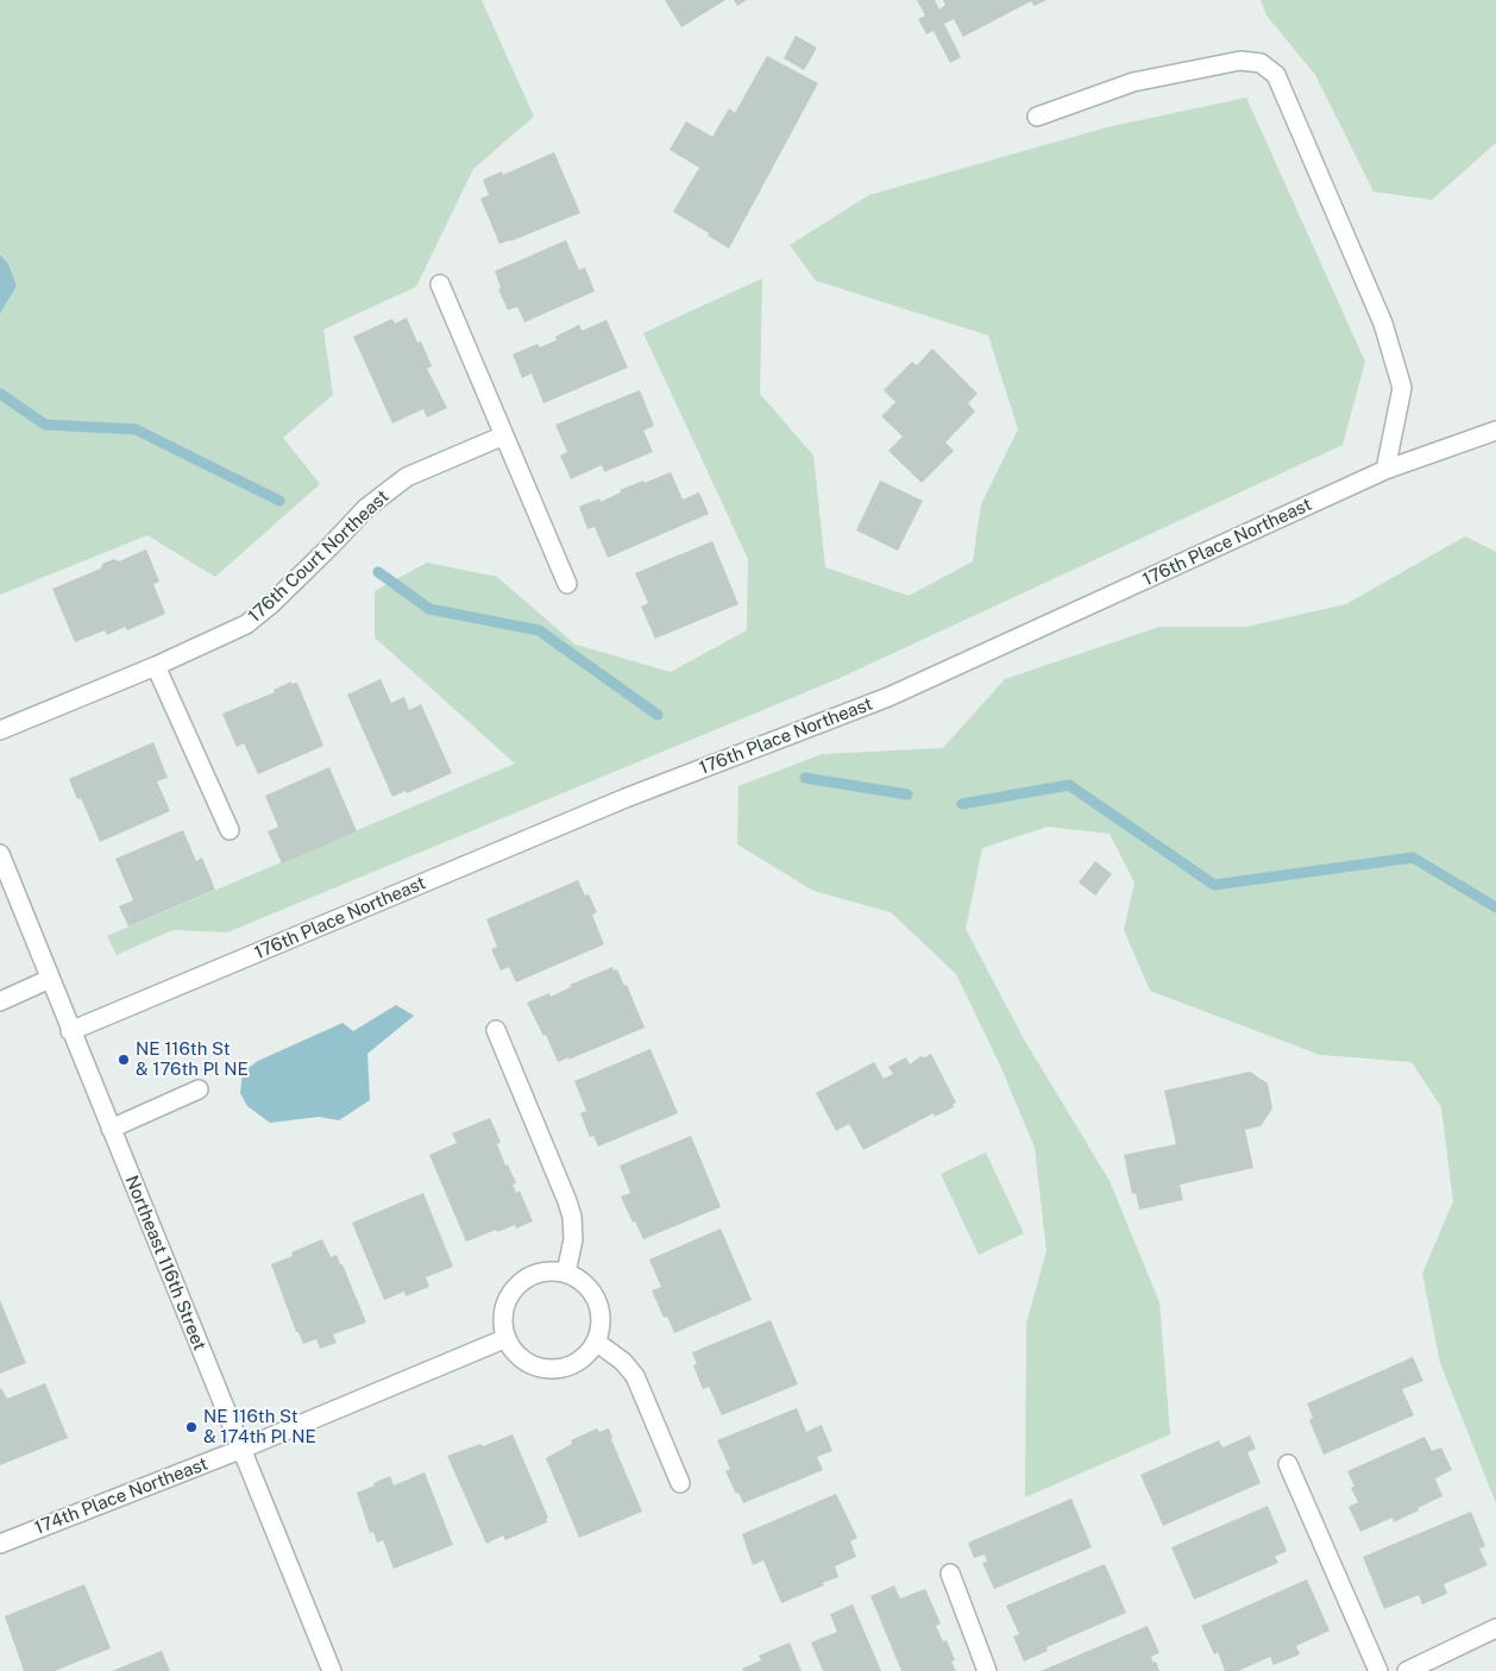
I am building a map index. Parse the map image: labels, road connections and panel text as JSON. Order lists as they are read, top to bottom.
{
  "streets": {
    "street": [
      "176th Place Northeast",
      "176th Court Northeast",
      "Northeast 116th Street",
      "174th Place Northeast"
    ]
  },
  "crossings": [
    ["176th Place Northeast", "Northeast 116th Street"],
    ["Northeast 116th Street", "174th Place Northeast"]
  ],
  "places": ["NE 116th St & 176th Pl NE", "NE 116th St & 174th Pl NE"]
}
